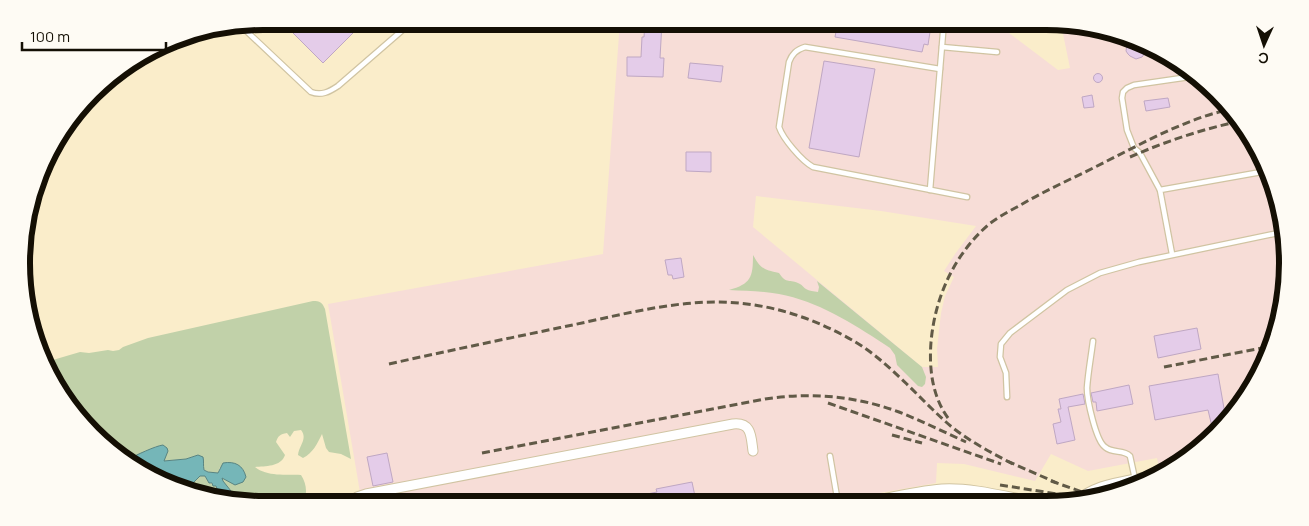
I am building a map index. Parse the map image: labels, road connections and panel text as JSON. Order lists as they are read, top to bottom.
{
  "scale_bar": "100 m",
  "north": "bottom"
}
